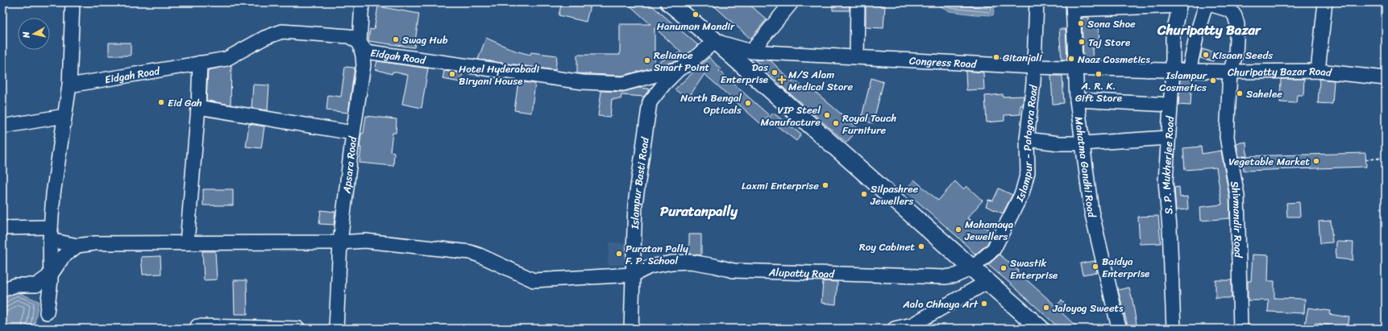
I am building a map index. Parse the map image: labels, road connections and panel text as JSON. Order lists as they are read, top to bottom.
{
  "streets": {
    "street": [
      "Eidgah Road",
      "Congress Road",
      "Churipatty Bazar Road",
      "Islampur - Patagora Road",
      "Apsara Road",
      "S. P. Mukherjee Road",
      "Mahatma Gandhi Road",
      "Islampur Basti Road",
      "Shivmandir Road",
      "Alupatty Road"
    ]
  },
  "crossings": [
    ["Eidgah Road", "Apsara Road"],
    ["Eidgah Road", "Islampur Basti Road"],
    ["Congress Road", "Churipatty Bazar Road"],
    ["Congress Road", "Islampur - Patagora Road"],
    ["Congress Road", "S. P. Mukherjee Road"],
    ["Congress Road", "Mahatma Gandhi Road"],
    ["Churipatty Bazar Road", "S. P. Mukherjee Road"],
    ["Churipatty Bazar Road", "Shivmandir Road"],
    ["Islampur - Patagora Road", "Alupatty Road"],
    ["Islampur Basti Road", "Alupatty Road"]
  ],
  "districts": ["Churipatty Bazar", "Puratanpally"],
  "places": {
    "other": [
      "Hanuman Mandir",
      "Sona Shoe",
      "Swag Hub",
      "Taj Store",
      "Kisaan Seeds",
      "Gitanjali",
      "Naaz Cosmetics",
      "Reliance Smart Point",
      "Das Enterprise",
      "Hotel Hyderabadi Biryani House",
      "A. R. K. Gift Store",
      "Islampur Cosmetics",
      "Sahelee",
      "Eid Gah",
      "North Bengal Opticals",
      "VIP Steel Manufacture",
      "Royal Touch Furniture",
      "Vegetable Market",
      "Laxmi Enterprise",
      "Silpashree Jewellers",
      "Mahamaya Jewellers",
      "Roy Cabinet",
      "Puratan Pally F. P. School",
      "Baidya Enterprise",
      "Swastik Enterprise",
      "Aalo Chhaya Art",
      "Jaloyog Sweets"
    ],
    "health": ["M/S Alam Medical Store"]
  },
  "north": "left"
}
